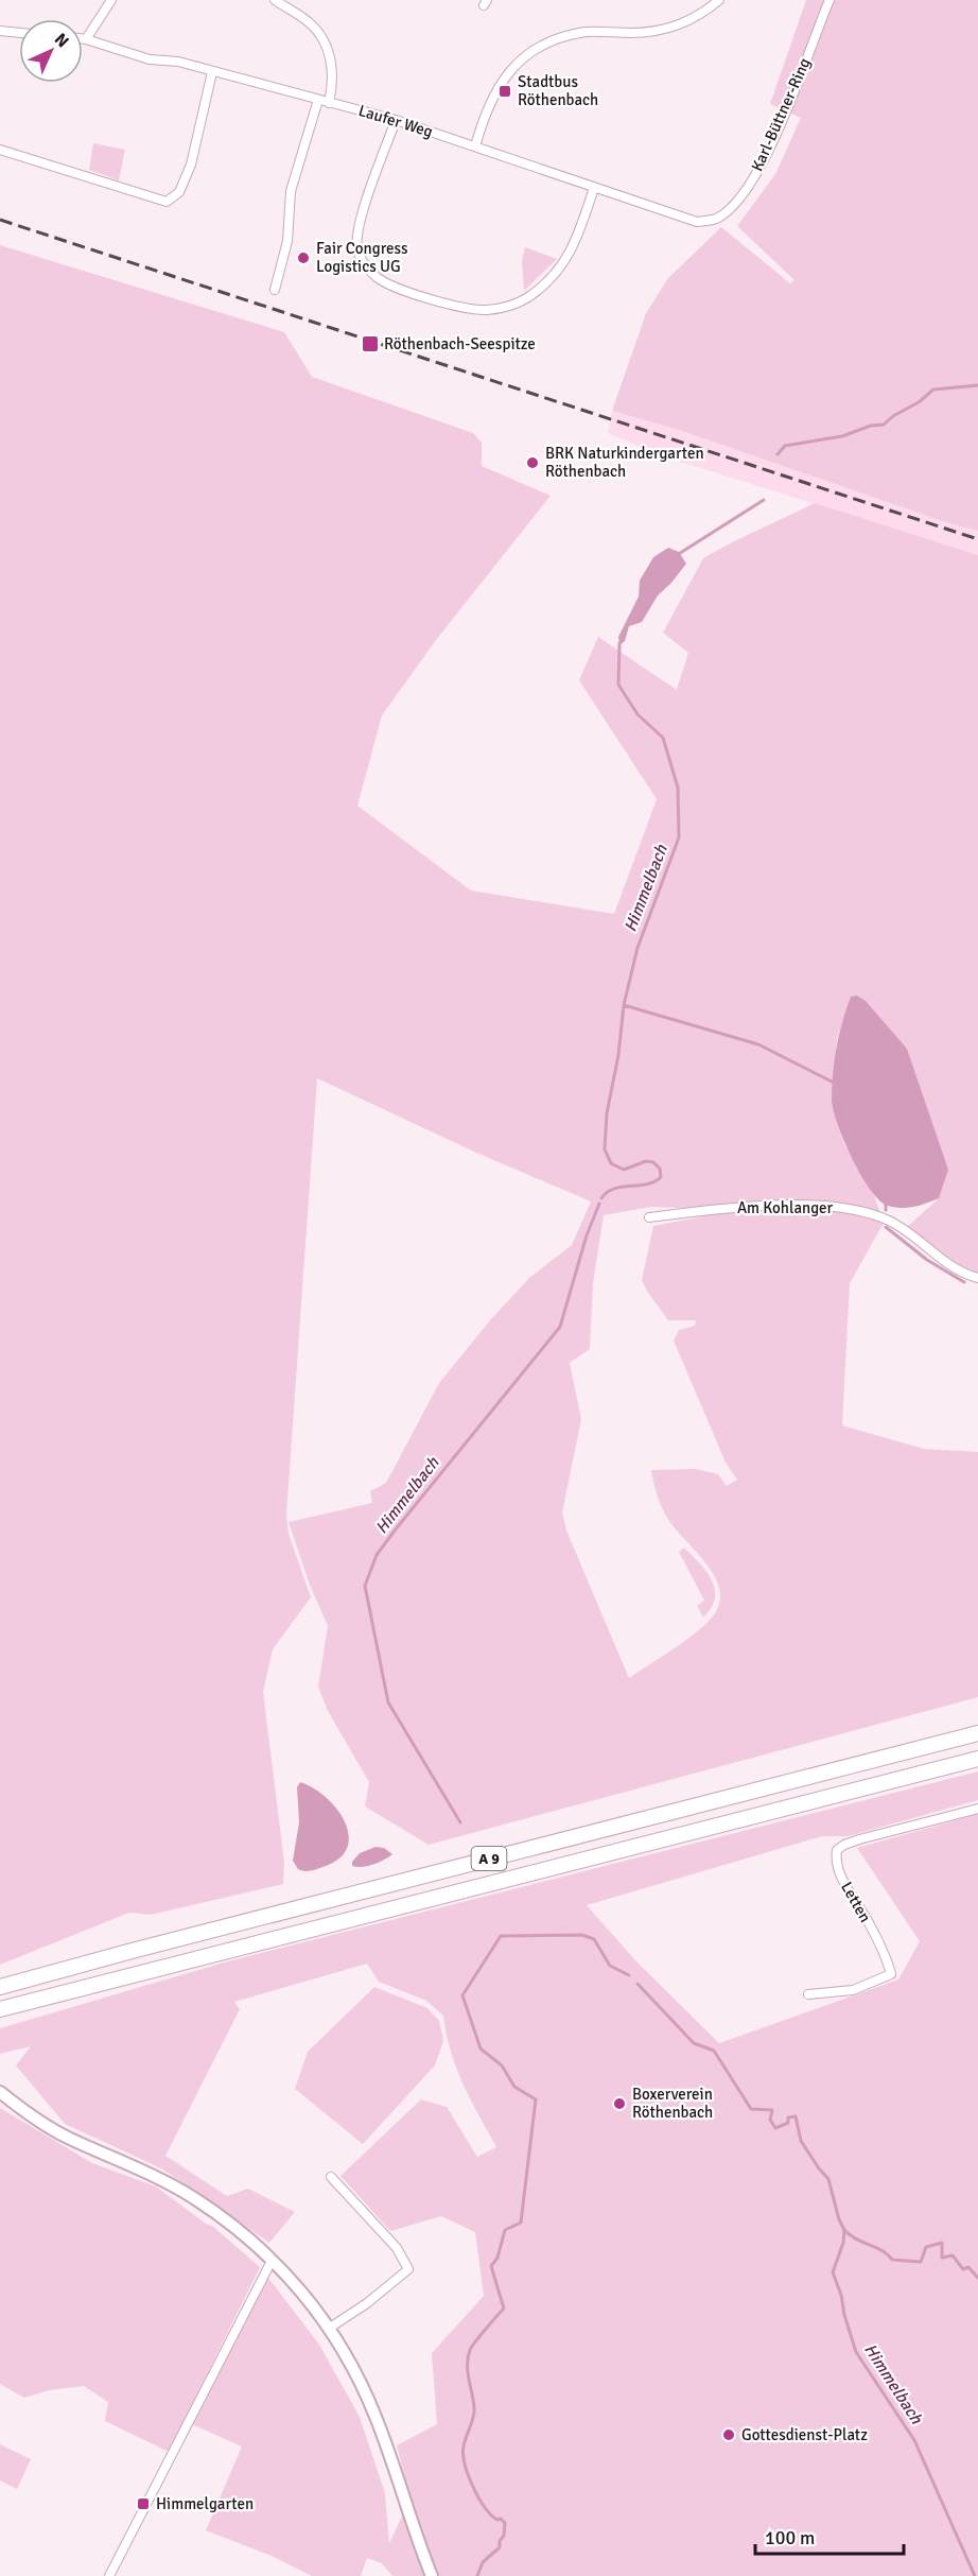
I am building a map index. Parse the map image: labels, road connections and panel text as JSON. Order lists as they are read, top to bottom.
{
  "streets": {
    "highway": ["A 9"],
    "street": [
      "Karl-Büttner-Ring",
      "Laufer Weg",
      "Am Kohlanger",
      "Letten"
    ]
  },
  "crossings": [
    ["Karl-Büttner-Ring", "Laufer Weg"]
  ],
  "water": ["Himmelbach"],
  "places": {
    "transit": ["Stadtbus Röthenbach", "Röthenbach-Seespitze", "Himmelgarten"],
    "other": [
      "Fair Congress Logistics UG",
      "BRK Naturkindergarten Röthenbach",
      "Boxerverein Röthenbach",
      "Gottesdienst-Platz"
    ]
  },
  "scale_bar": "100 m",
  "north": "top right"
}
